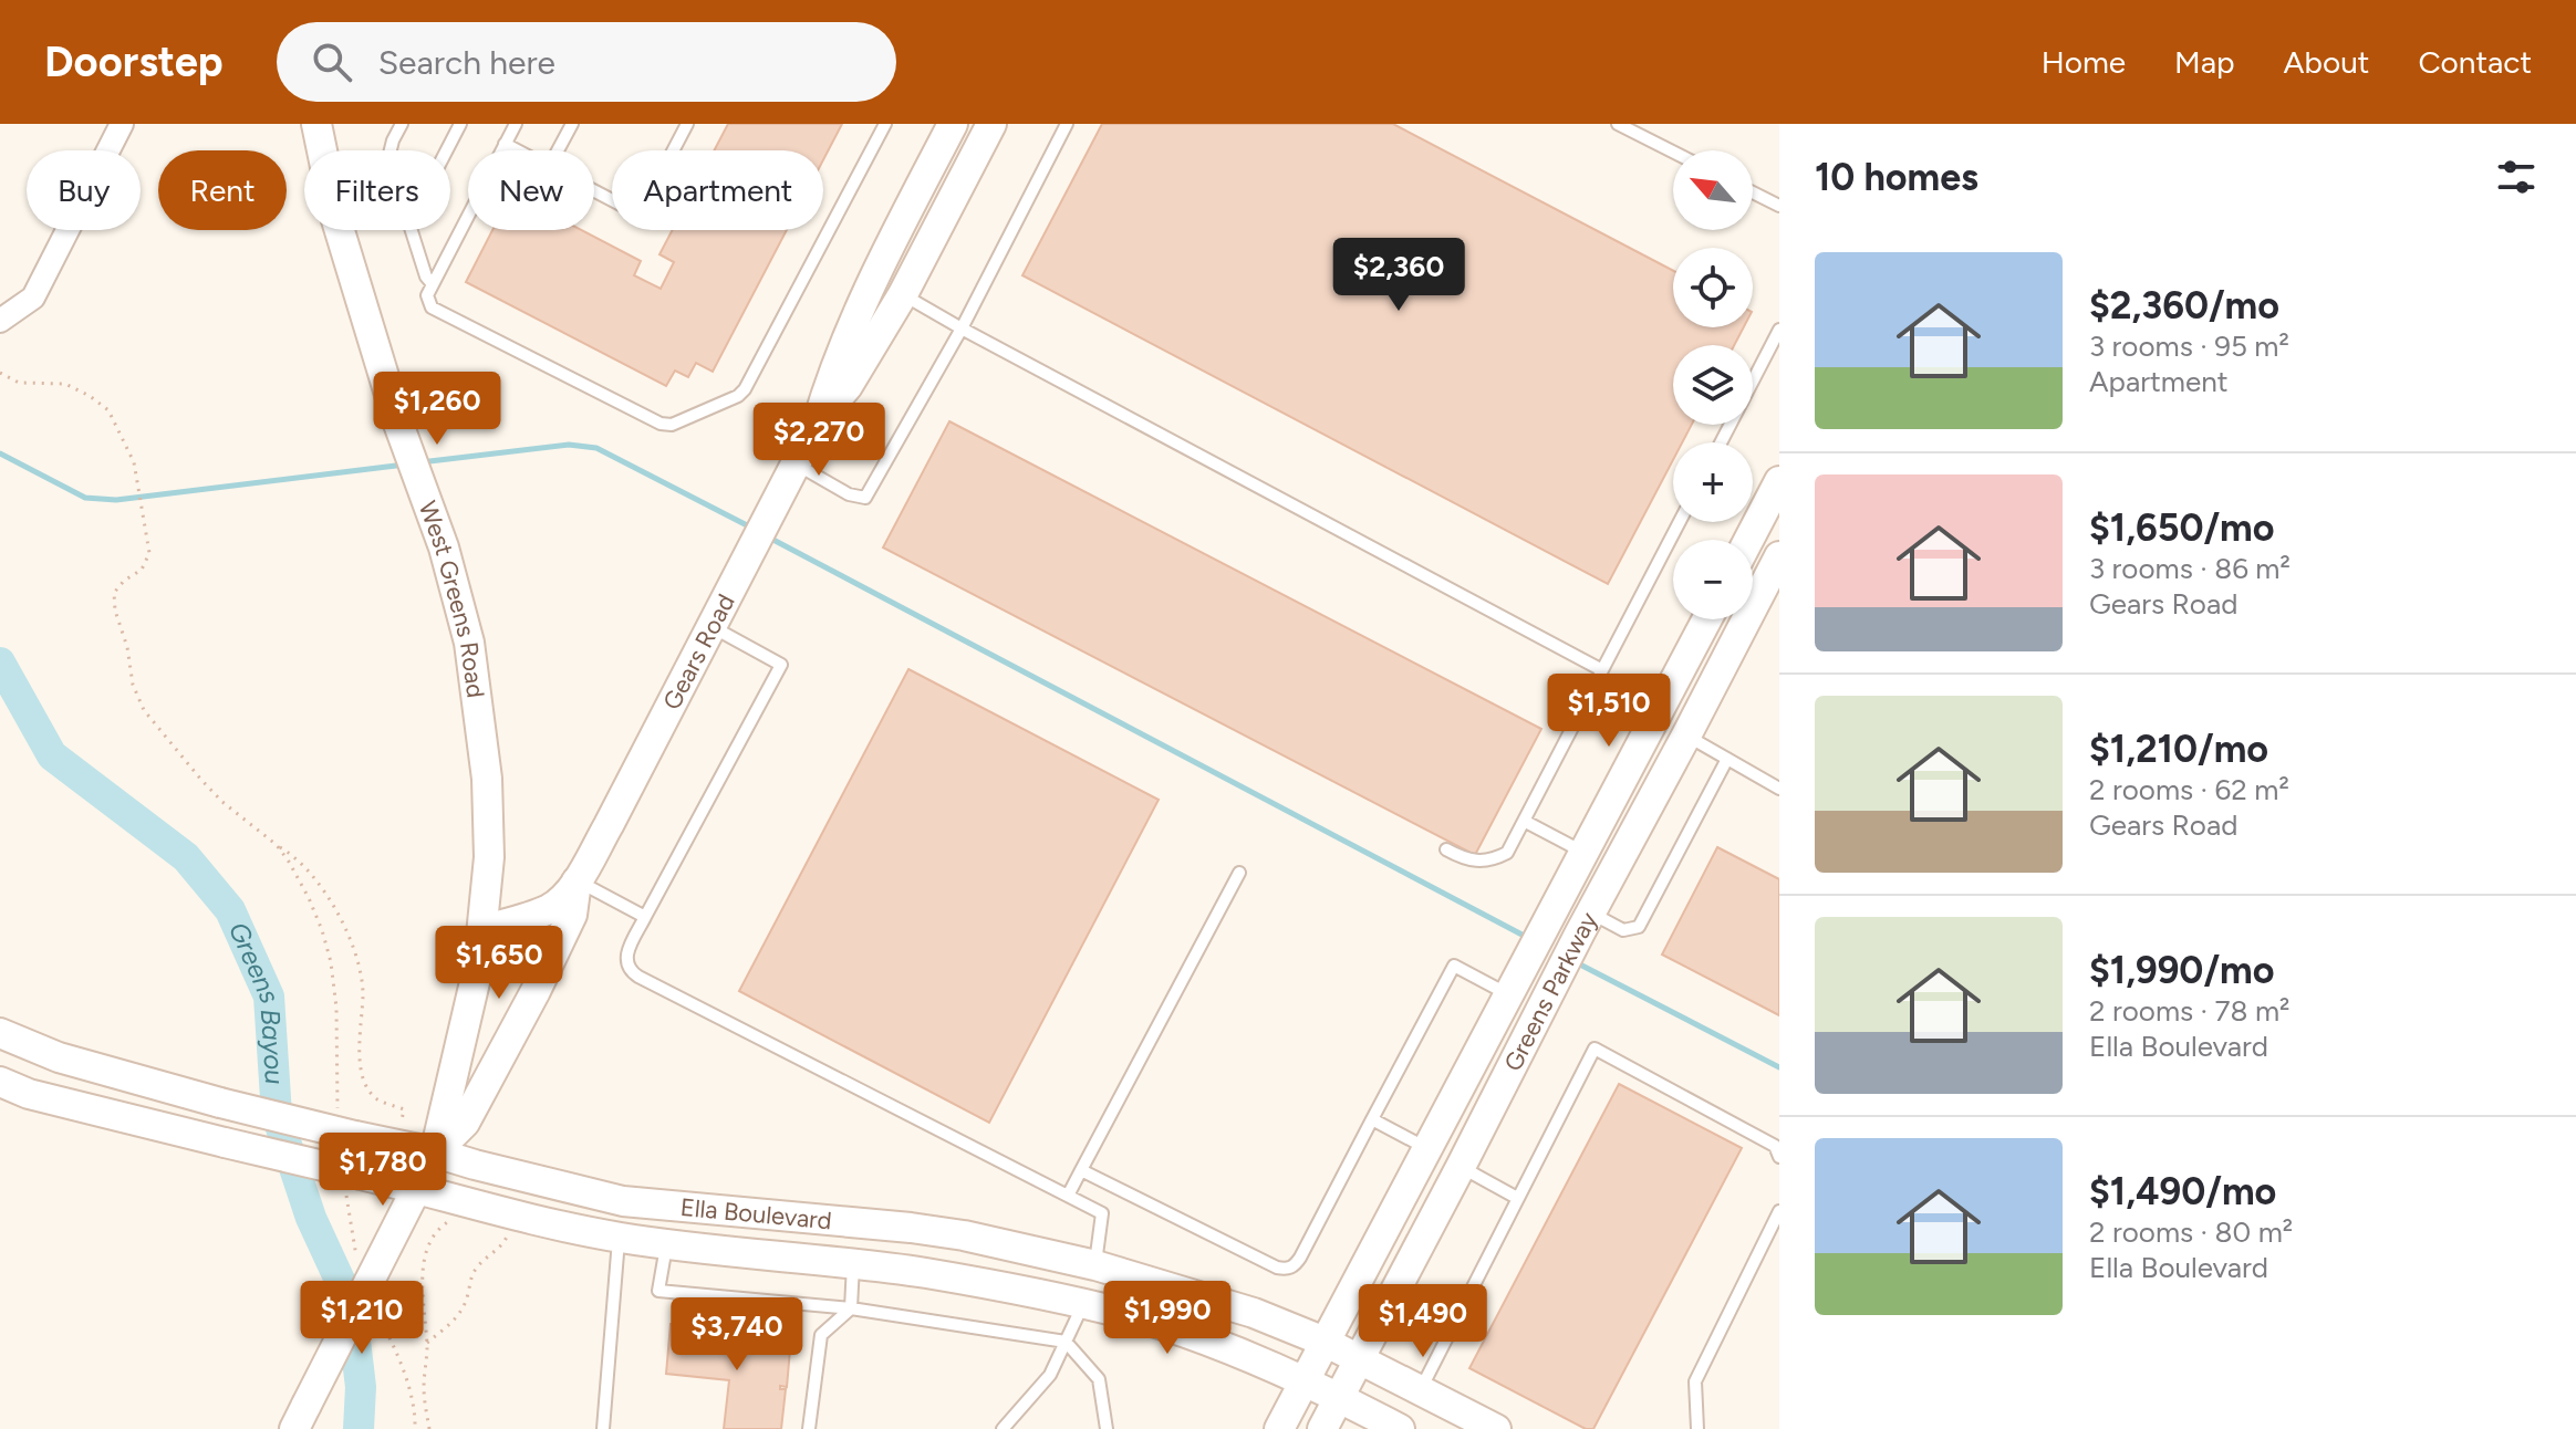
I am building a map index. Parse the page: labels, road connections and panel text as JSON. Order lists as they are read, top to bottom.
{
  "streets": {
    "main road": [
      "West Greens Road",
      "Gears Road",
      "Greens Parkway",
      "Ella Boulevard"
    ]
  },
  "crossings": [
    ["West Greens Road", "Gears Road"],
    ["Gears Road", "Ella Boulevard"],
    ["Greens Parkway", "Ella Boulevard"]
  ],
  "water": ["Greens Bayou"],
  "north": "top left",
  "page": {
    "header": "Doorstep",
    "search": "Search here",
    "nav": [
      "Home",
      "Map",
      "About",
      "Contact"
    ],
    "heading": "10 homes",
    "map_buttons": ["+", "−"],
    "chip": [
      "Buy",
      "Rent",
      "Filters",
      "New",
      "Apartment"
    ],
    "list": [
      {
        "name": "$2,360/mo",
        "note": "3 rooms · 95 m² · Apartment"
      },
      {
        "name": "$1,650/mo",
        "note": "3 rooms · 86 m² · Gears Road"
      },
      {
        "name": "$1,210/mo",
        "note": "2 rooms · 62 m² · Gears Road"
      },
      {
        "name": "$1,990/mo",
        "note": "2 rooms · 78 m² · Ella Boulevard"
      },
      {
        "name": "$1,490/mo",
        "note": "2 rooms · 80 m² · Ella Boulevard"
      }
    ],
    "price": [
      "$2,360",
      "$1,260",
      "$2,270",
      "$1,510",
      "$1,650",
      "$1,780",
      "$1,210",
      "$1,990",
      "$1,490",
      "$3,740"
    ]
  }
}
